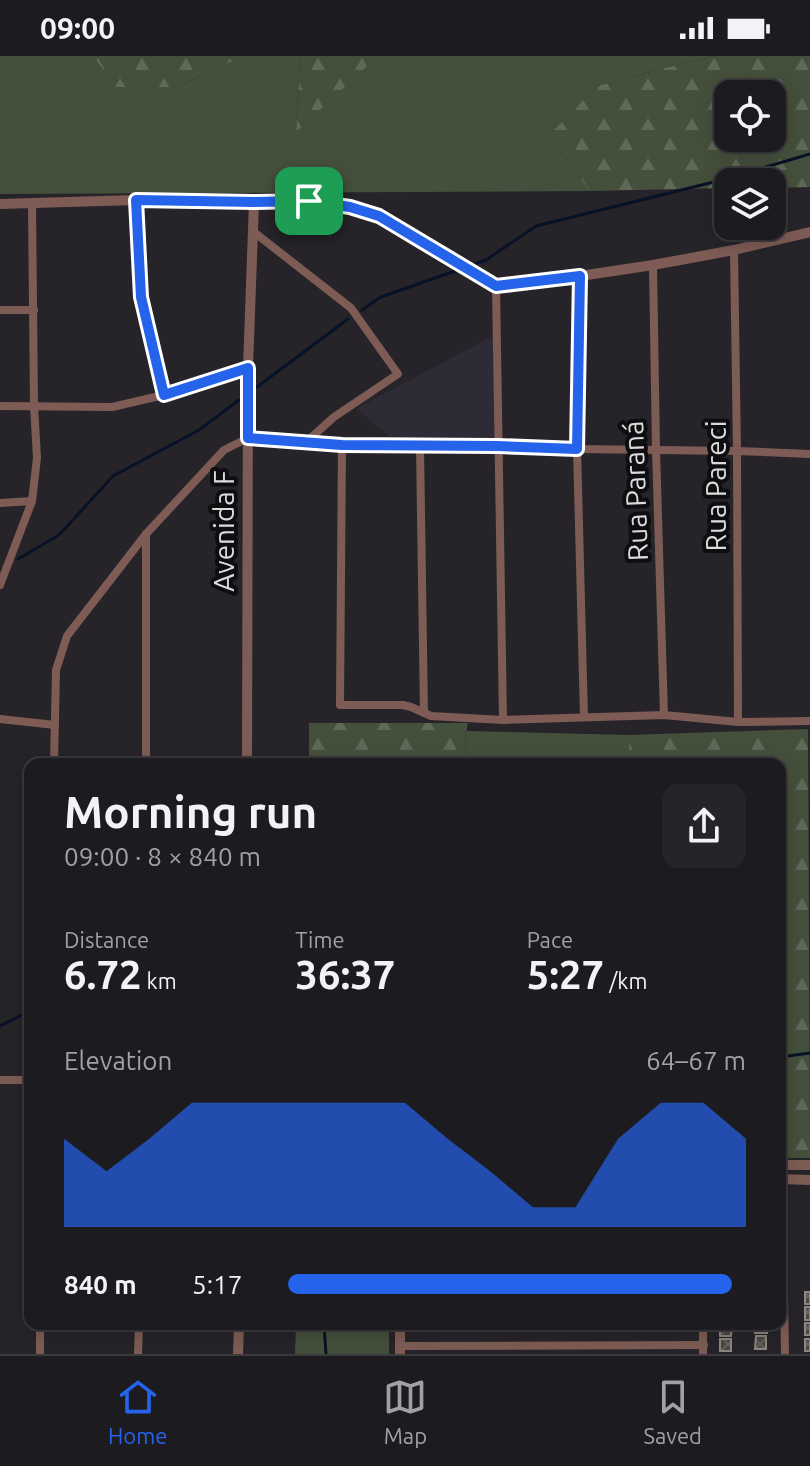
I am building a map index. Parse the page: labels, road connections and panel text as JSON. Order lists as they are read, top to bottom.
{
  "streets": {
    "street": ["Rua Pareci", "Rua Paraná", "Avenida F"]
  },
  "page": {
    "status": "09:00",
    "heading": ["Morning run", "09:00 · 8 × 840 m"],
    "stats": [
      ["Distance", "6.72 km"],
      ["Time", "36:37"],
      ["Pace", "5:27 /km"]
    ],
    "chart": ["Elevation", "64–67 m"],
    "list": [
      {
        "name": "840 m",
        "note": "5:17"
      }
    ],
    "tabs": ["Home", "Map", "Saved"]
  }
}
